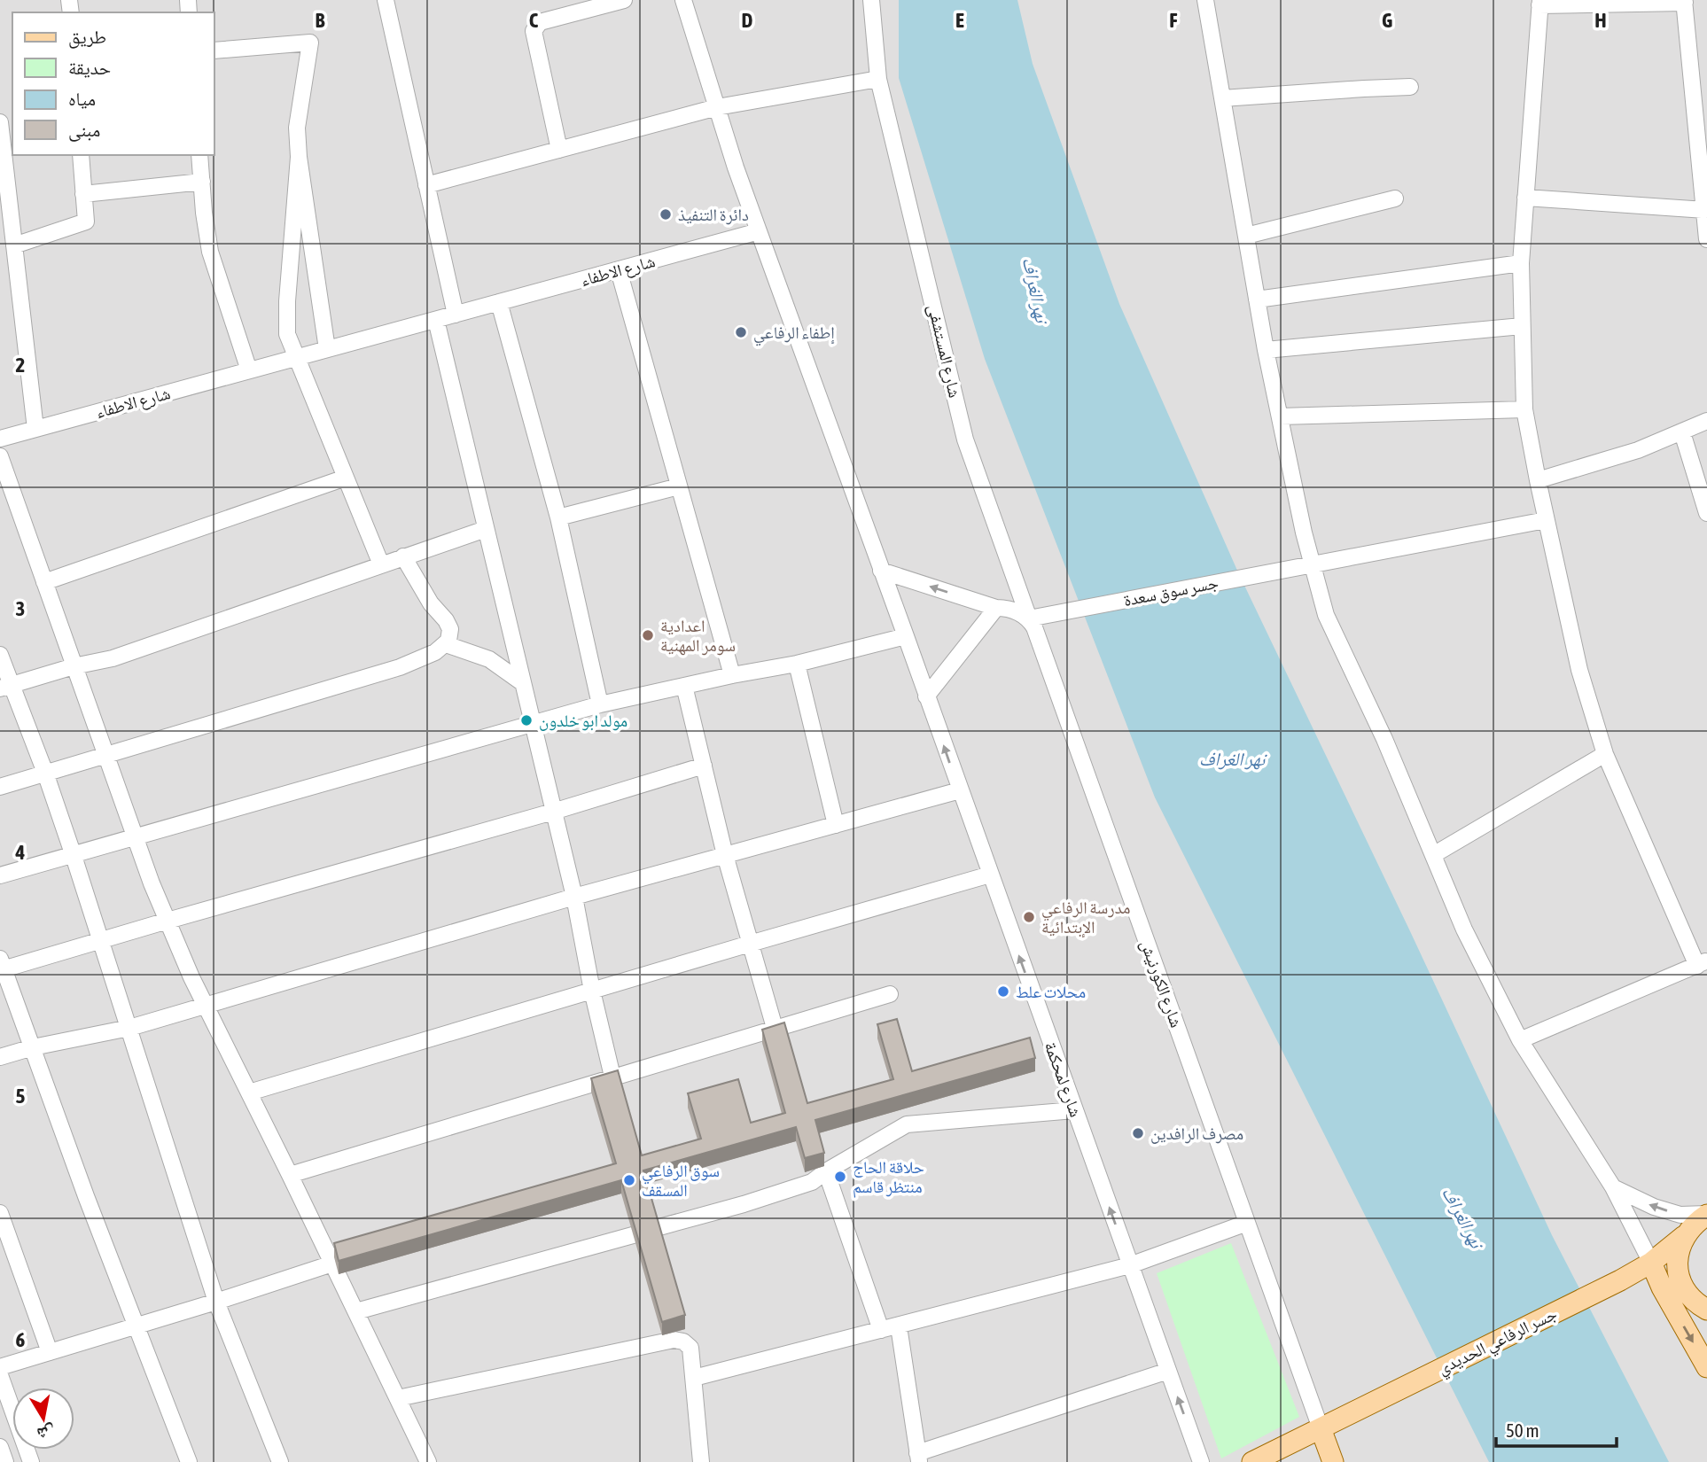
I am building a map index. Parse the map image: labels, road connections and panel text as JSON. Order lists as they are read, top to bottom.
{
  "streets": {
    "main road": ["شارع الكورنيش", "جسر الرفاعي الحديدي"],
    "street": [
      "شارع الاطفاء",
      "شارع المستشفى",
      "جسر سوق سعدة",
      "شارع لمحكمة"
    ]
  },
  "crossings": [
    ["شارع المستشفى", "جسر سوق سعدة"],
    ["شارع المستشفى", "شارع الكورنيش"],
    ["جسر سوق سعدة", "شارع الكورنيش"],
    ["شارع الكورنيش", "جسر الرفاعي الحديدي"]
  ],
  "one_way": ["شارع لمحكمة"],
  "water": ["نهر الغراف"],
  "places": [
    "دائرة التنفيذ",
    "إطفاء الرفاعي",
    "اعدادية سومر المهنية",
    "مولد ابو خلدون",
    "مدرسة الرفاعي الإبتدائية",
    "محلات علط",
    "مصرف الرافدين",
    "حلاقة الحاج منتظر قاسم",
    "سوق الرفاعي المسقف"
  ],
  "legend": [
    "طريق",
    "حديقة",
    "مياه",
    "مبنى"
  ],
  "scale_bar": "50 m",
  "north": "bottom",
  "grid": {
    "columns": [
      "B",
      "C",
      "D",
      "E",
      "F",
      "G",
      "H"
    ],
    "rows": [
      "2",
      "3",
      "4",
      "5",
      "6"
    ]
  }
}
